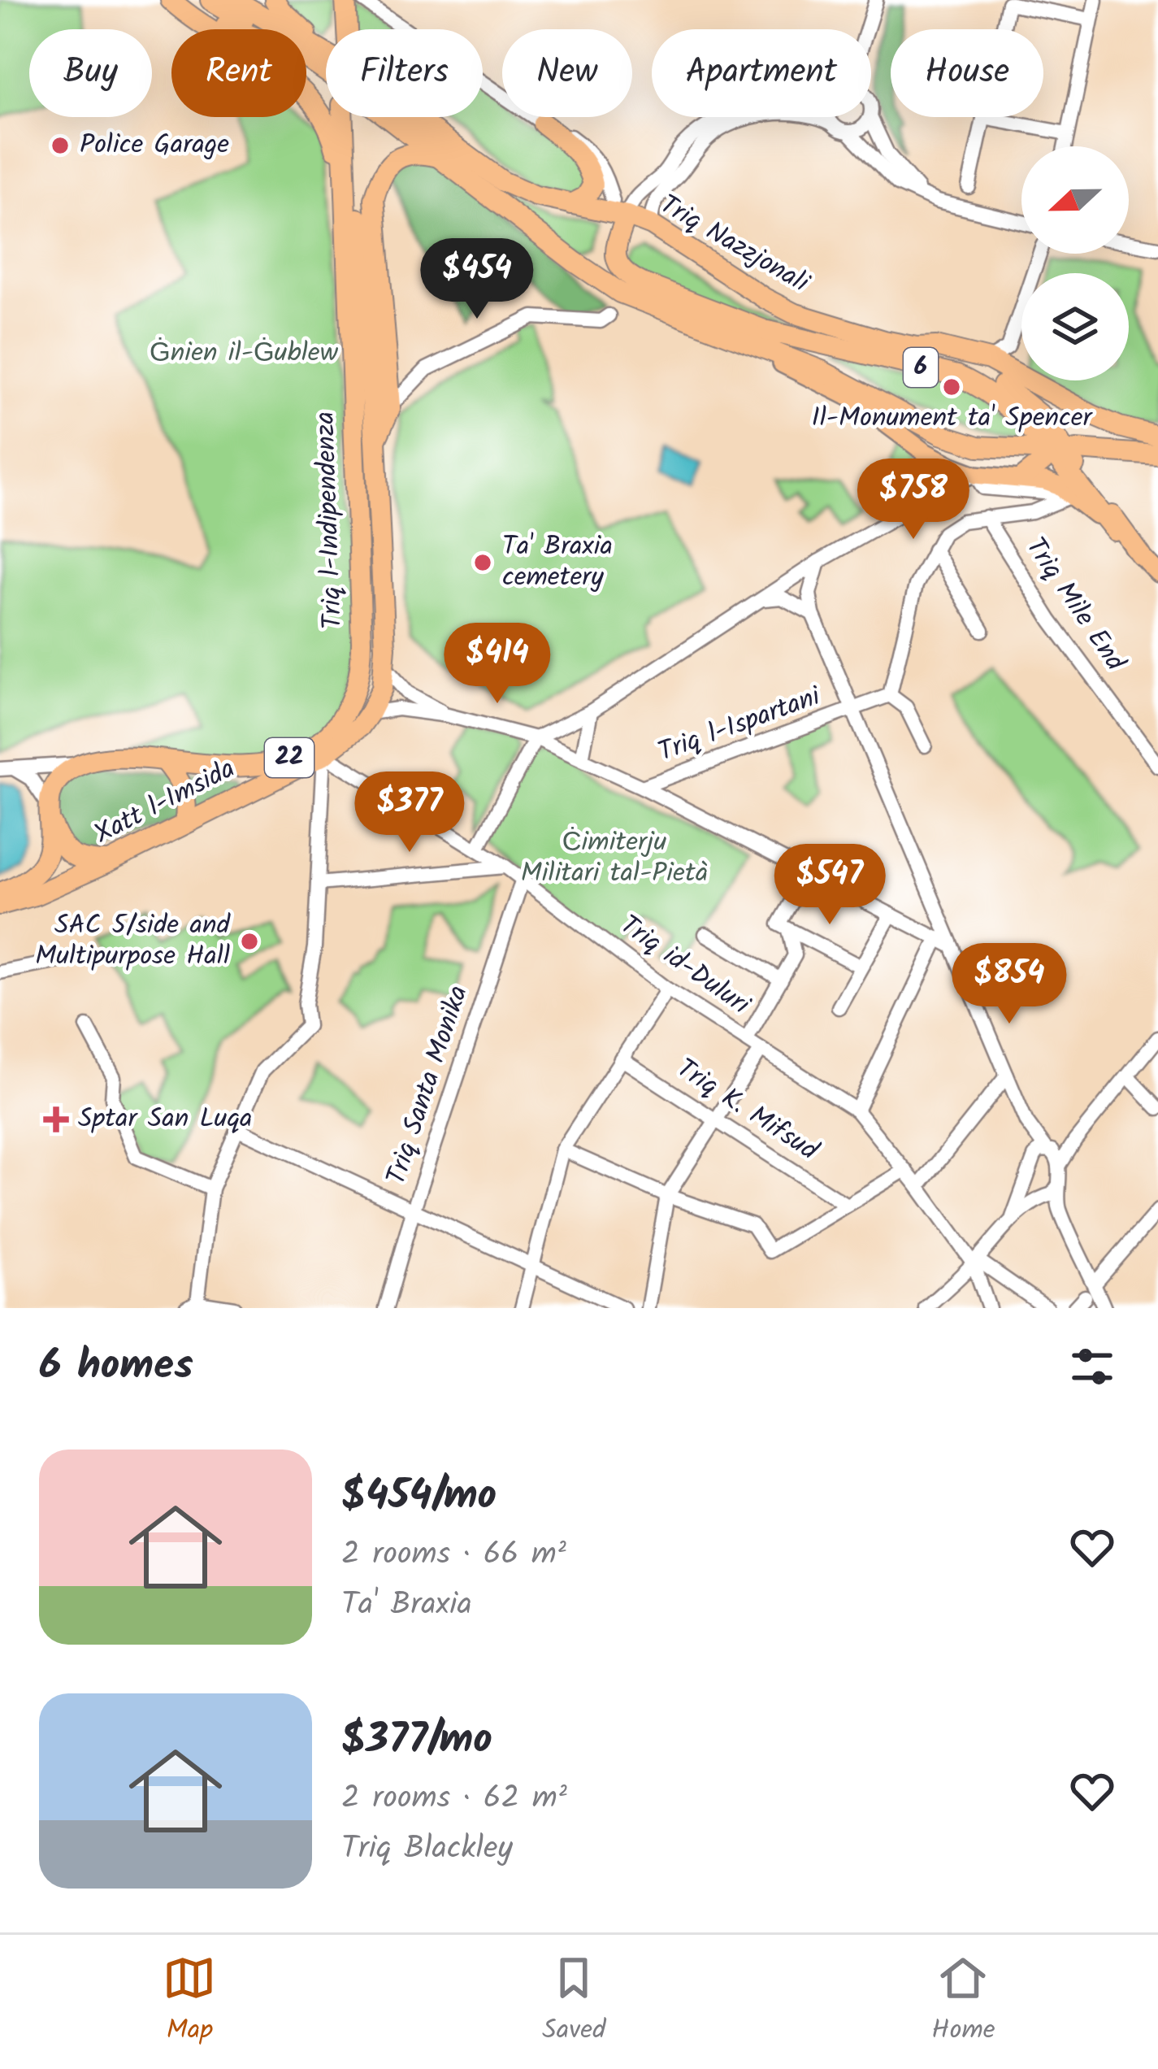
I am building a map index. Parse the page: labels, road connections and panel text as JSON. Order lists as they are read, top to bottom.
{
  "streets": {
    "highway": [
      "Triq Nazzjonali",
      "6",
      "Triq l-Indipendenza",
      "22",
      "Xatt l-Imsida"
    ],
    "street": [
      "Triq Mile End",
      "Triq l-Ispartani",
      "Triq id-Duluri",
      "Triq Santa Monika",
      "Triq K. Mifsud"
    ]
  },
  "crossings": [
    ["Triq Nazzjonali", "6"],
    ["Triq l-Indipendenza", "Xatt l-Imsida"],
    ["Xatt l-Imsida", "Triq id-Duluri"],
    ["Triq id-Duluri", "Triq Santa Monika"]
  ],
  "parks": ["Ġnien il-Ġublew", "Ċimiterju Militari tal-Pietà"],
  "places": {
    "other": [
      "Police Garage",
      "Il-Monument ta' Spencer",
      "Ta' Braxia cemetery",
      "SAC 5/side and Multipurpose Hall"
    ],
    "health": ["Sptar San Luqa"]
  },
  "north": "left",
  "page": {
    "chip": [
      "Buy",
      "Rent",
      "Filters",
      "New",
      "Apartment",
      "House"
    ],
    "price": [
      "$454",
      "$758",
      "$414",
      "$377",
      "$547",
      "$854"
    ],
    "heading": "6 homes",
    "list": [
      {
        "name": "$454/mo",
        "note": "2 rooms · 66 m² · Ta' Braxia"
      },
      {
        "name": "$377/mo",
        "note": "2 rooms · 62 m² · Triq Blackley"
      }
    ],
    "tabs": ["Map", "Saved", "Home"]
  }
}
